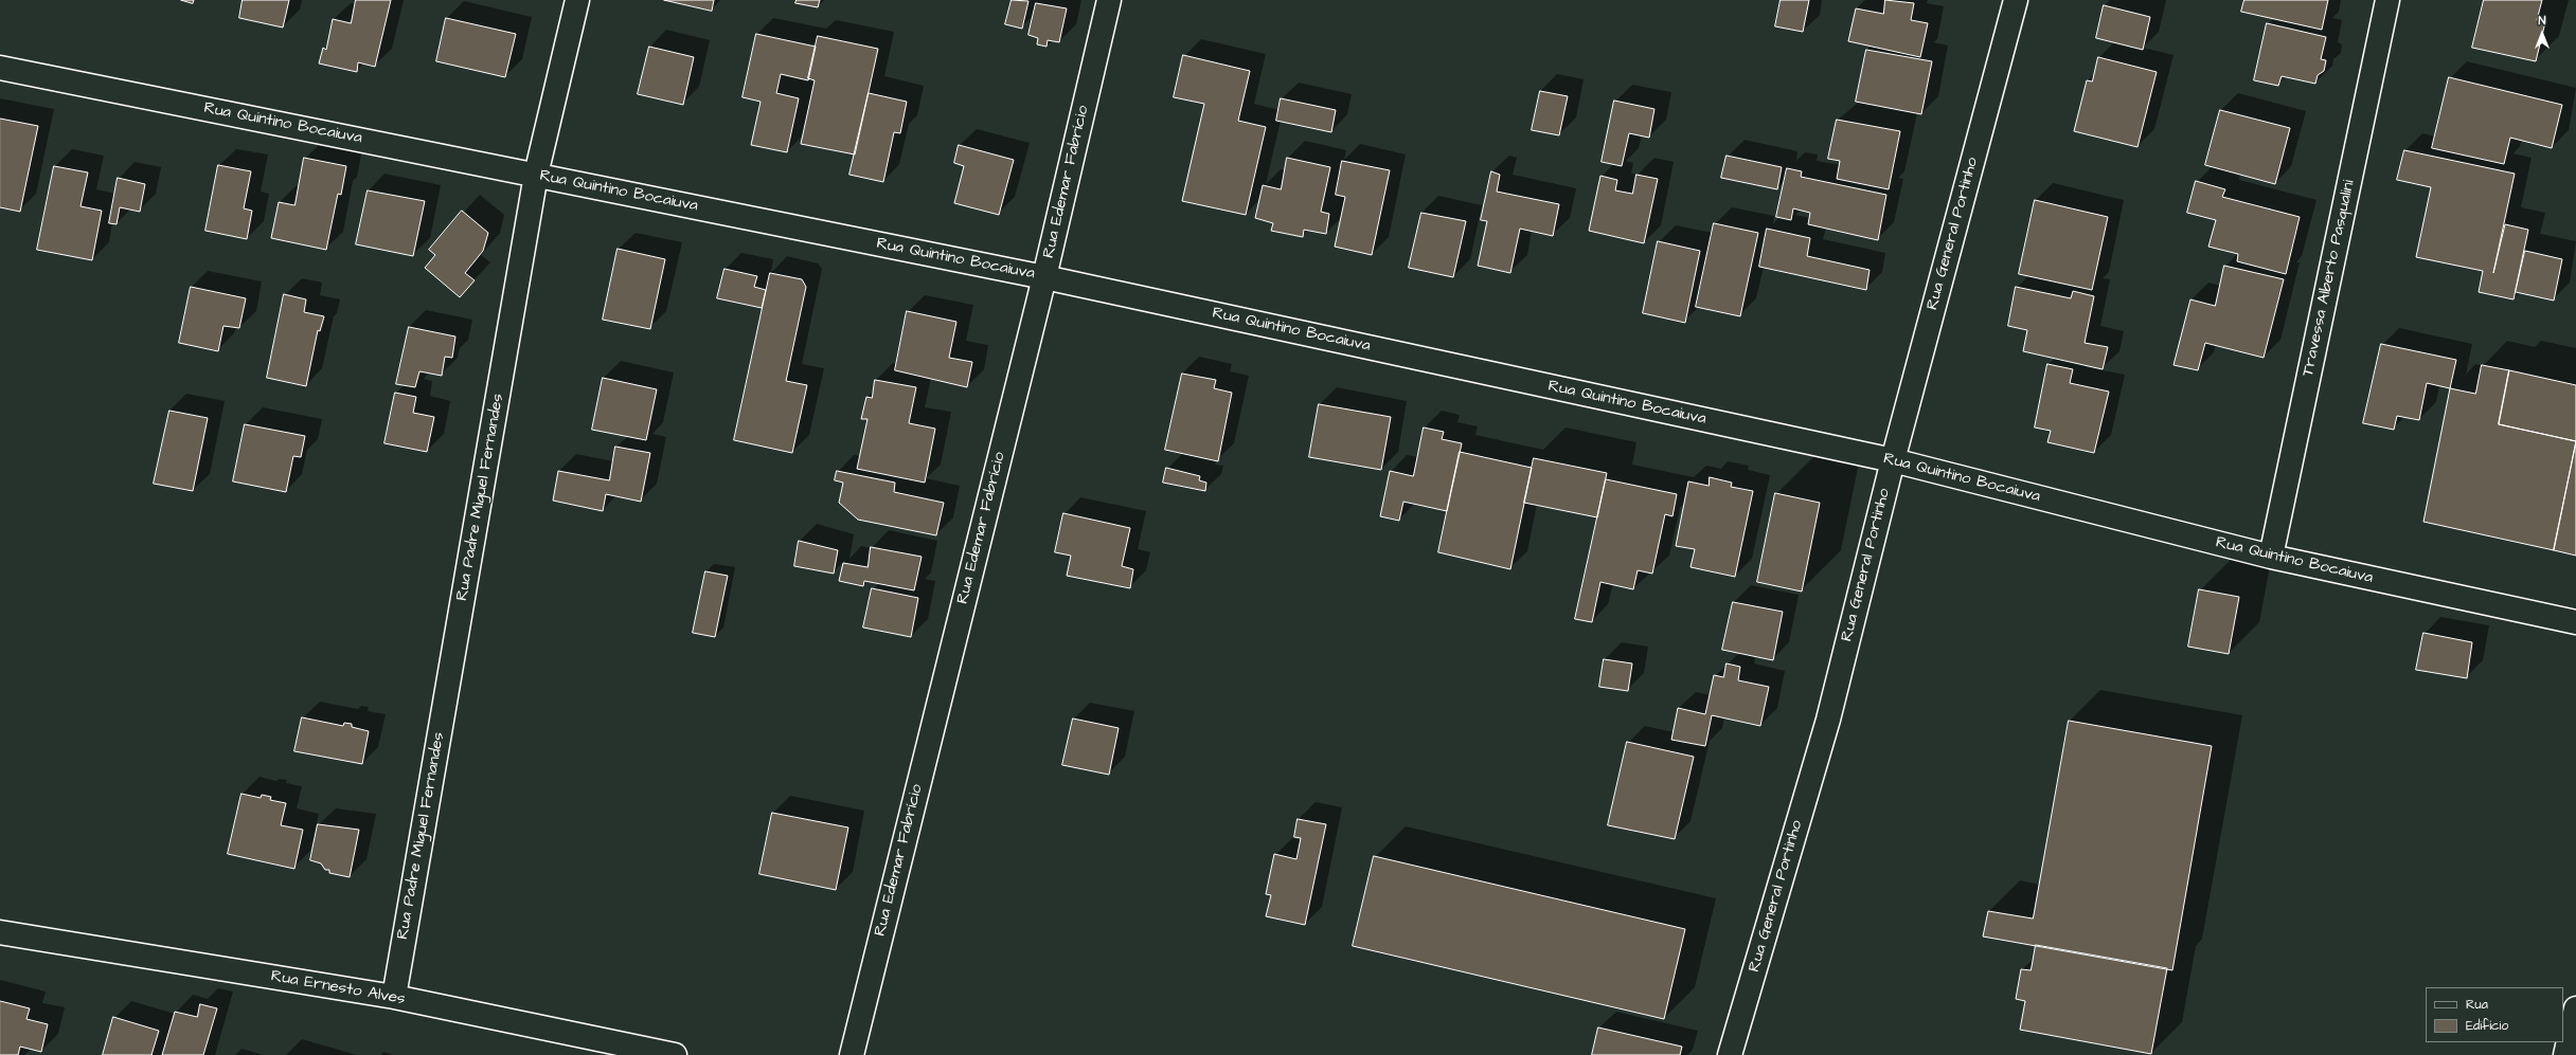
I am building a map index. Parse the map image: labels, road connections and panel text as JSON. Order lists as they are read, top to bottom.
{
  "streets": {
    "street": [
      "Rua Quintino Bocaiuva",
      "Rua Edemar Fabrício",
      "Rua General Portinho",
      "Travessa Alberto Pasqualini",
      "Rua Padre Miguel Fernandes",
      "Rua Ernesto Alves"
    ]
  },
  "crossings": [
    ["Rua Quintino Bocaiuva", "Rua Edemar Fabrício"],
    ["Rua Quintino Bocaiuva", "Rua General Portinho"],
    ["Rua Quintino Bocaiuva", "Travessa Alberto Pasqualini"],
    ["Rua Quintino Bocaiuva", "Rua Padre Miguel Fernandes"],
    ["Rua Padre Miguel Fernandes", "Rua Ernesto Alves"]
  ],
  "legend": ["Rua", "Edifício"],
  "north": "top"
}
